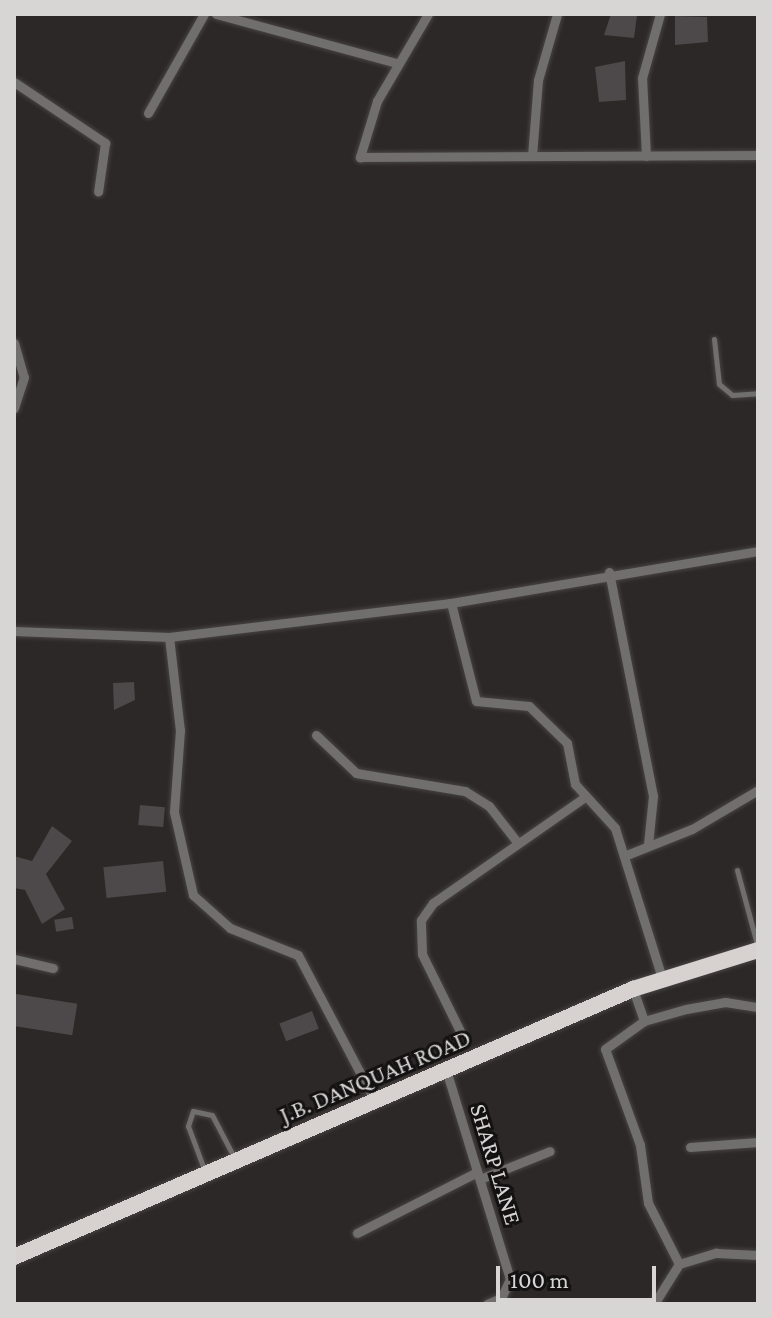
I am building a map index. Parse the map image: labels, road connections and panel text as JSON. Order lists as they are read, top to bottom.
{
  "streets": {
    "highway": ["J.B. DANQUAH ROAD"],
    "street": ["SHARP LANE"]
  },
  "crossings": [
    ["J.B. DANQUAH ROAD", "SHARP LANE"]
  ],
  "scale_bar": "100 m"
}
